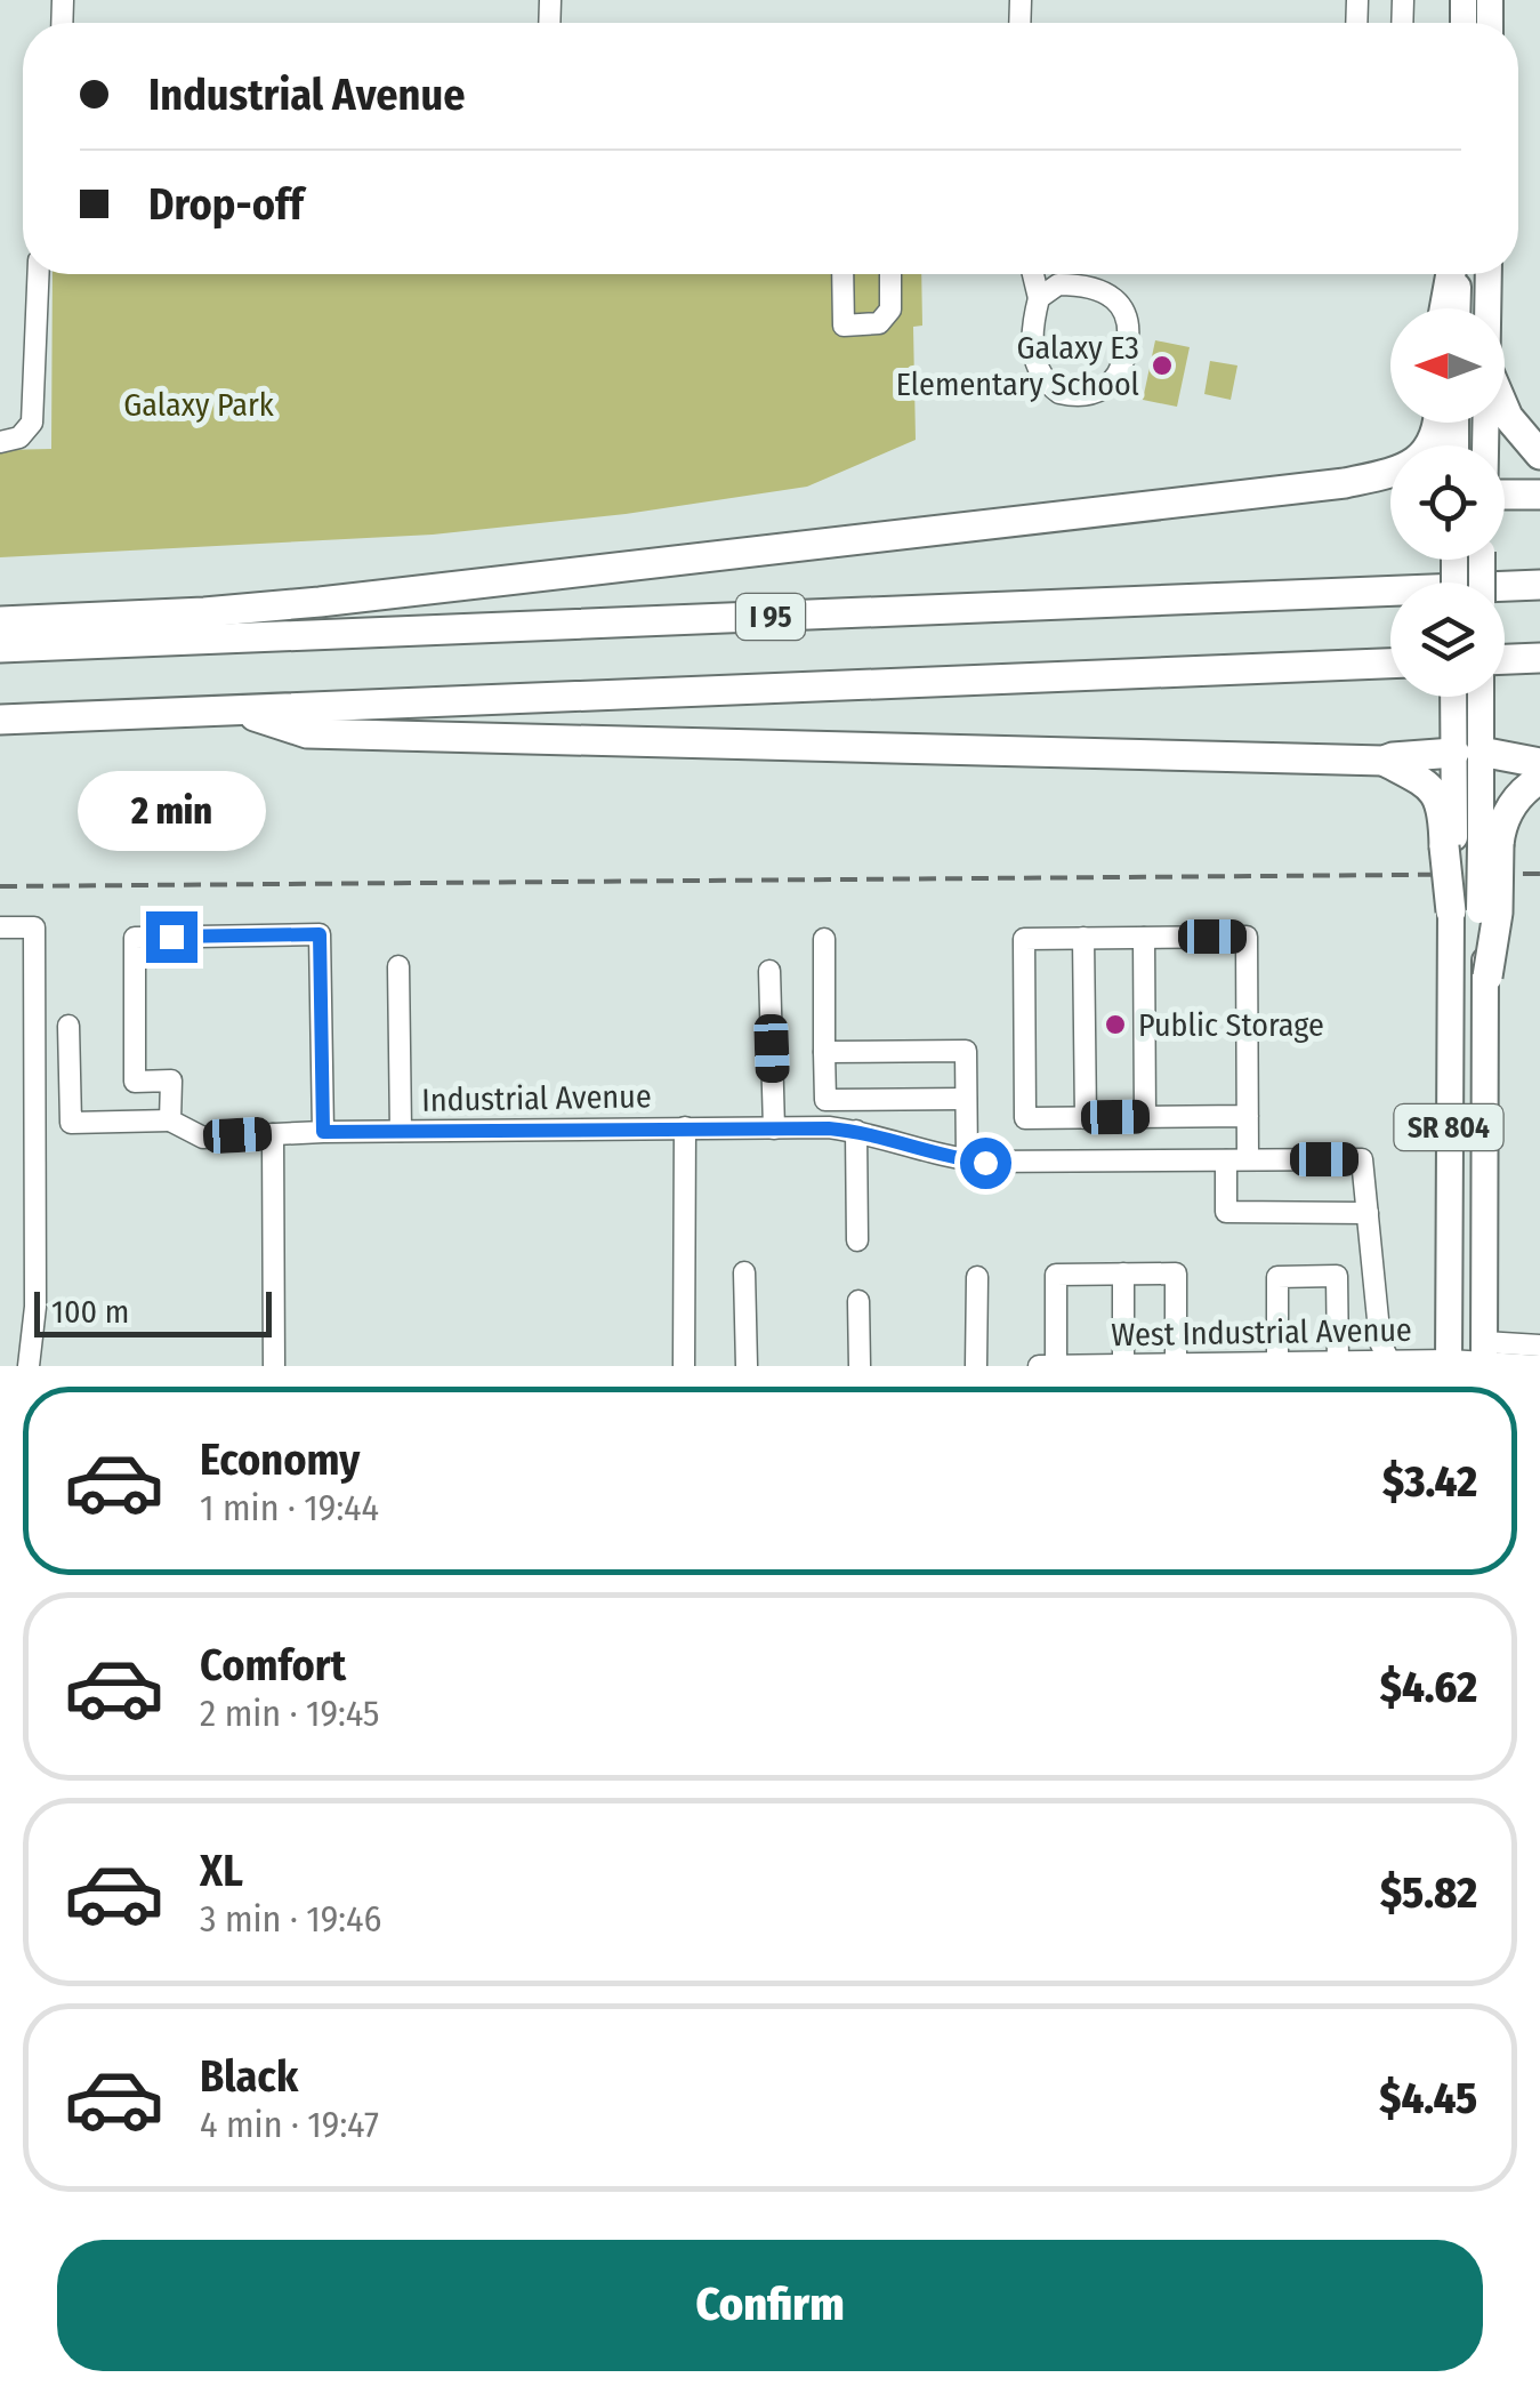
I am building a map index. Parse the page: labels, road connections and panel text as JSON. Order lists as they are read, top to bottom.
{
  "streets": {
    "highway": ["I 95"],
    "main road": ["SR 804"],
    "street": ["Industrial Avenue", "West Industrial Avenue"]
  },
  "crossings": [
    ["Industrial Avenue", "West Industrial Avenue"],
    ["SR 804", "West Industrial Avenue"]
  ],
  "parks": ["Galaxy Park"],
  "places": ["Galaxy E3 Elementary School", "Public Storage"],
  "scale_bar": "100 m",
  "north": "left",
  "page": {
    "banner": ["Industrial Avenue", "Drop-off"],
    "bubble": "2 min",
    "scale": "100 m",
    "list": [
      {
        "name": "Economy",
        "note": "1 min · 19:44",
        "value": "$3.42"
      },
      {
        "name": "Comfort",
        "note": "2 min · 19:45",
        "value": "$4.62"
      },
      {
        "name": "XL",
        "note": "3 min · 19:46",
        "value": "$5.82"
      },
      {
        "name": "Black",
        "note": "4 min · 19:47",
        "value": "$4.45"
      }
    ],
    "buttons": "Confirm"
  }
}
